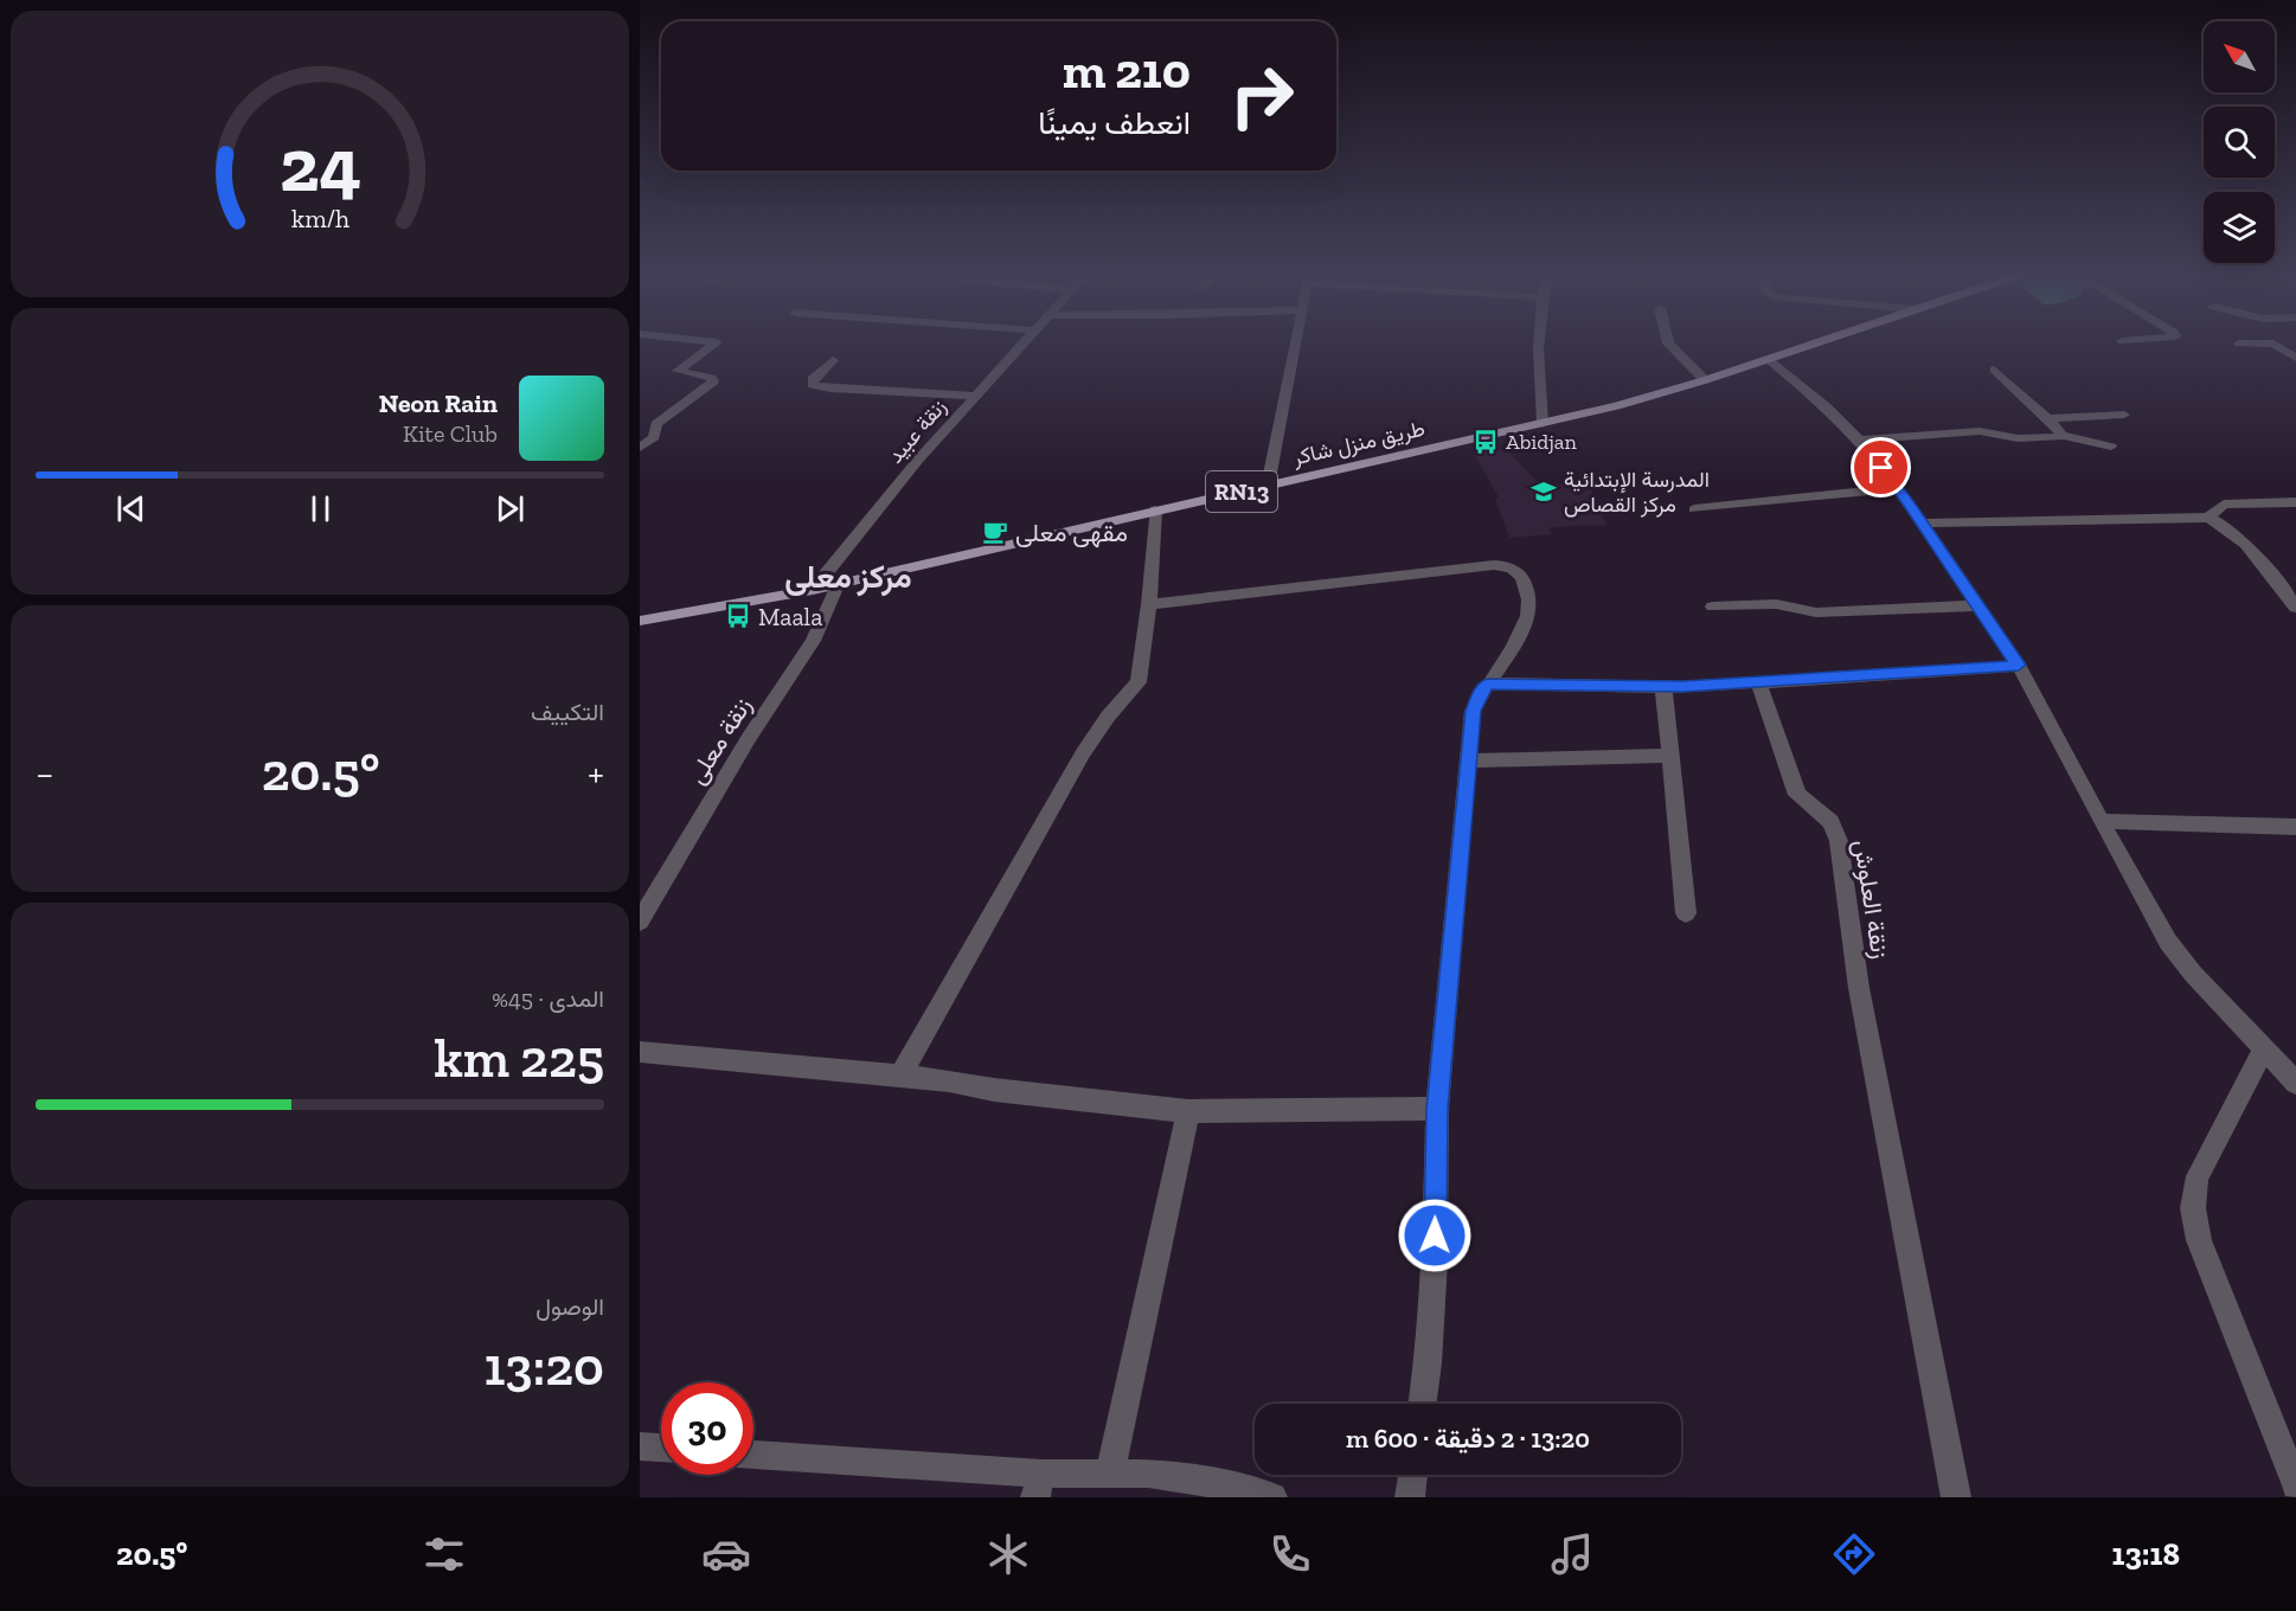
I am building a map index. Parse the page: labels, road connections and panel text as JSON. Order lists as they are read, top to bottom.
{
  "streets": {
    "main road": ["طريق منزل شاكر", "RN13"],
    "street": ["زنقة عبيد", "زنقة معلى", "زنقة العلوش"]
  },
  "crossings": [
    ["زنقة عبيد", "طريق منزل شاكر"],
    ["طريق منزل شاكر", "زنقة معلى"]
  ],
  "districts": ["مركز معلى"],
  "places": {
    "bus stop": ["Abidjan", "Maala"],
    "school or university": ["المدرسة الإبتدائية مركز القصاص"],
    "cafe": ["مقهى معلى"]
  },
  "north": "top left",
  "page": {
    "turn": ["210 m", "انعطف يمينًا"],
    "song": ["Neon Rain", "Kite Club"],
    "tile": [
      "التكييف",
      ["المدى · 45%", "225 km"],
      ["الوصول", "13:20"]
    ],
    "heat": ["−", "20.5°", "+"],
    "limit": "30",
    "trip": "13:20 · 2 دقيقة · 600 m",
    "tabs": ["13:18", "20.5°"],
    "gauge": ["24", "km/h"]
  }
}
